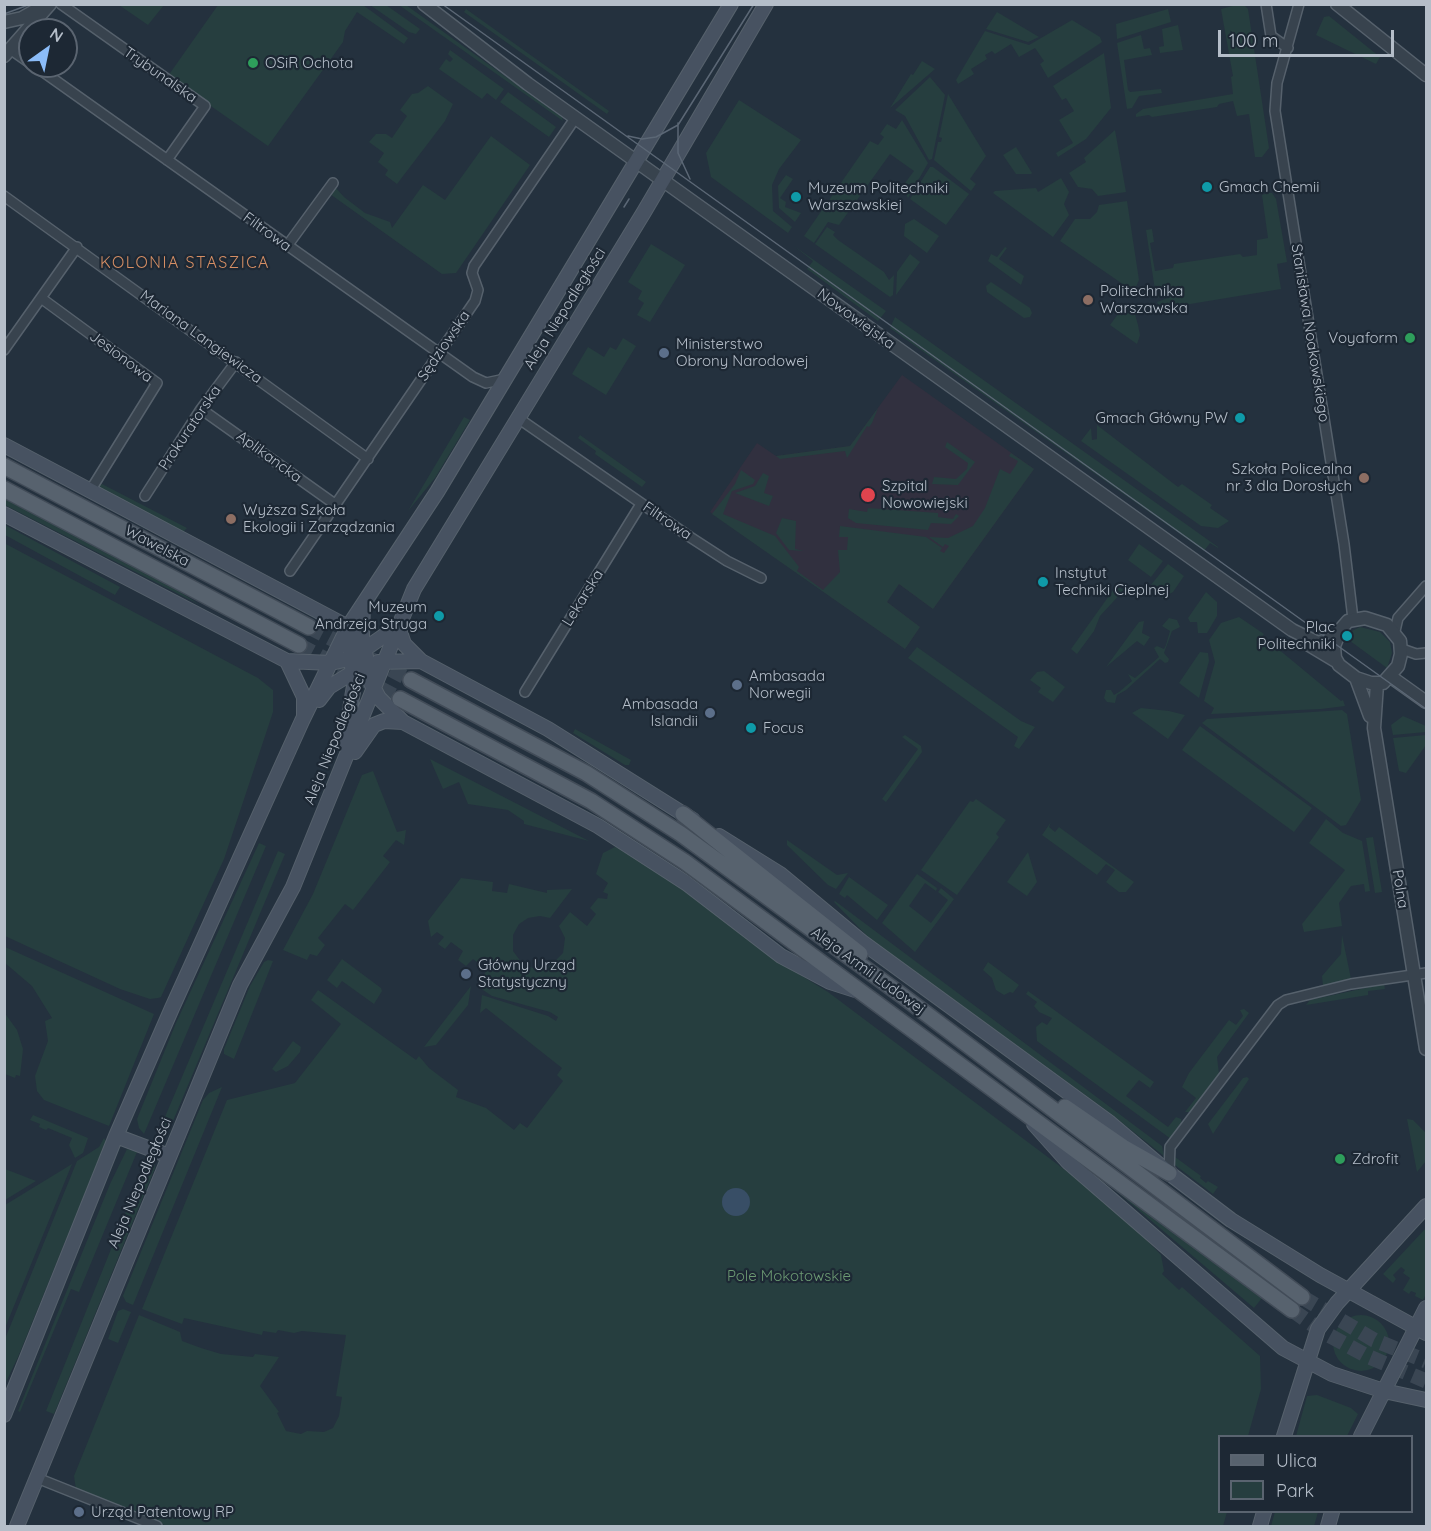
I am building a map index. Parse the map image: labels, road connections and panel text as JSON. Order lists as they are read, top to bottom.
{
  "streets": {
    "main road": ["Aleja Niepodległości", "Wawelska", "Aleja Armii Ludowej"],
    "street": [
      "Trybunalska",
      "Filtrowa",
      "Nowowiejska",
      "Stanisława Noakowskiego",
      "Mariana Langiewicza",
      "Sędziowska",
      "Jesionowa",
      "Prokuratorska",
      "Aplikancka",
      "Lekarska",
      "Polna"
    ]
  },
  "crossings": [
    ["Trybunalska", "Filtrowa"],
    ["Filtrowa", "Aleja Niepodległości"],
    ["Filtrowa", "Sędziowska"],
    ["Filtrowa", "Lekarska"],
    ["Aleja Niepodległości", "Nowowiejska"],
    ["Nowowiejska", "Stanisława Noakowskiego"],
    ["Nowowiejska", "Sędziowska"],
    ["Nowowiejska", "Polna"],
    ["Stanisława Noakowskiego", "Polna"],
    ["Mariana Langiewicza", "Sędziowska"],
    ["Mariana Langiewicza", "Prokuratorska"],
    ["Sędziowska", "Aplikancka"],
    ["Prokuratorska", "Aplikancka"]
  ],
  "districts": ["KOLONIA STASZICA"],
  "parks": ["Pole Mokotowskie"],
  "places": [
    "OSiR Ochota",
    "Gmach Chemii",
    "Muzeum Politechniki Warszawskiej",
    "Politechnika Warszawska",
    "Voyaform",
    "Ministerstwo Obrony Narodowej",
    "Gmach Główny PW",
    "Szkoła Policealna nr 3 dla Dorosłych",
    "Szpital Nowowiejski",
    "Wyższa Szkoła Ekologii i Zarządzania",
    "Instytut Techniki Cieplnej",
    "Muzeum Andrzeja Struga",
    "Plac Politechniki",
    "Ambasada Norwegii",
    "Ambasada Islandii",
    "Focus",
    "Główny Urząd Statystyczny",
    "Zdrofit",
    "Urząd Patentowy RP"
  ],
  "legend": ["Ulica", "Park"],
  "scale_bar": "100 m",
  "north": "top right"
}
